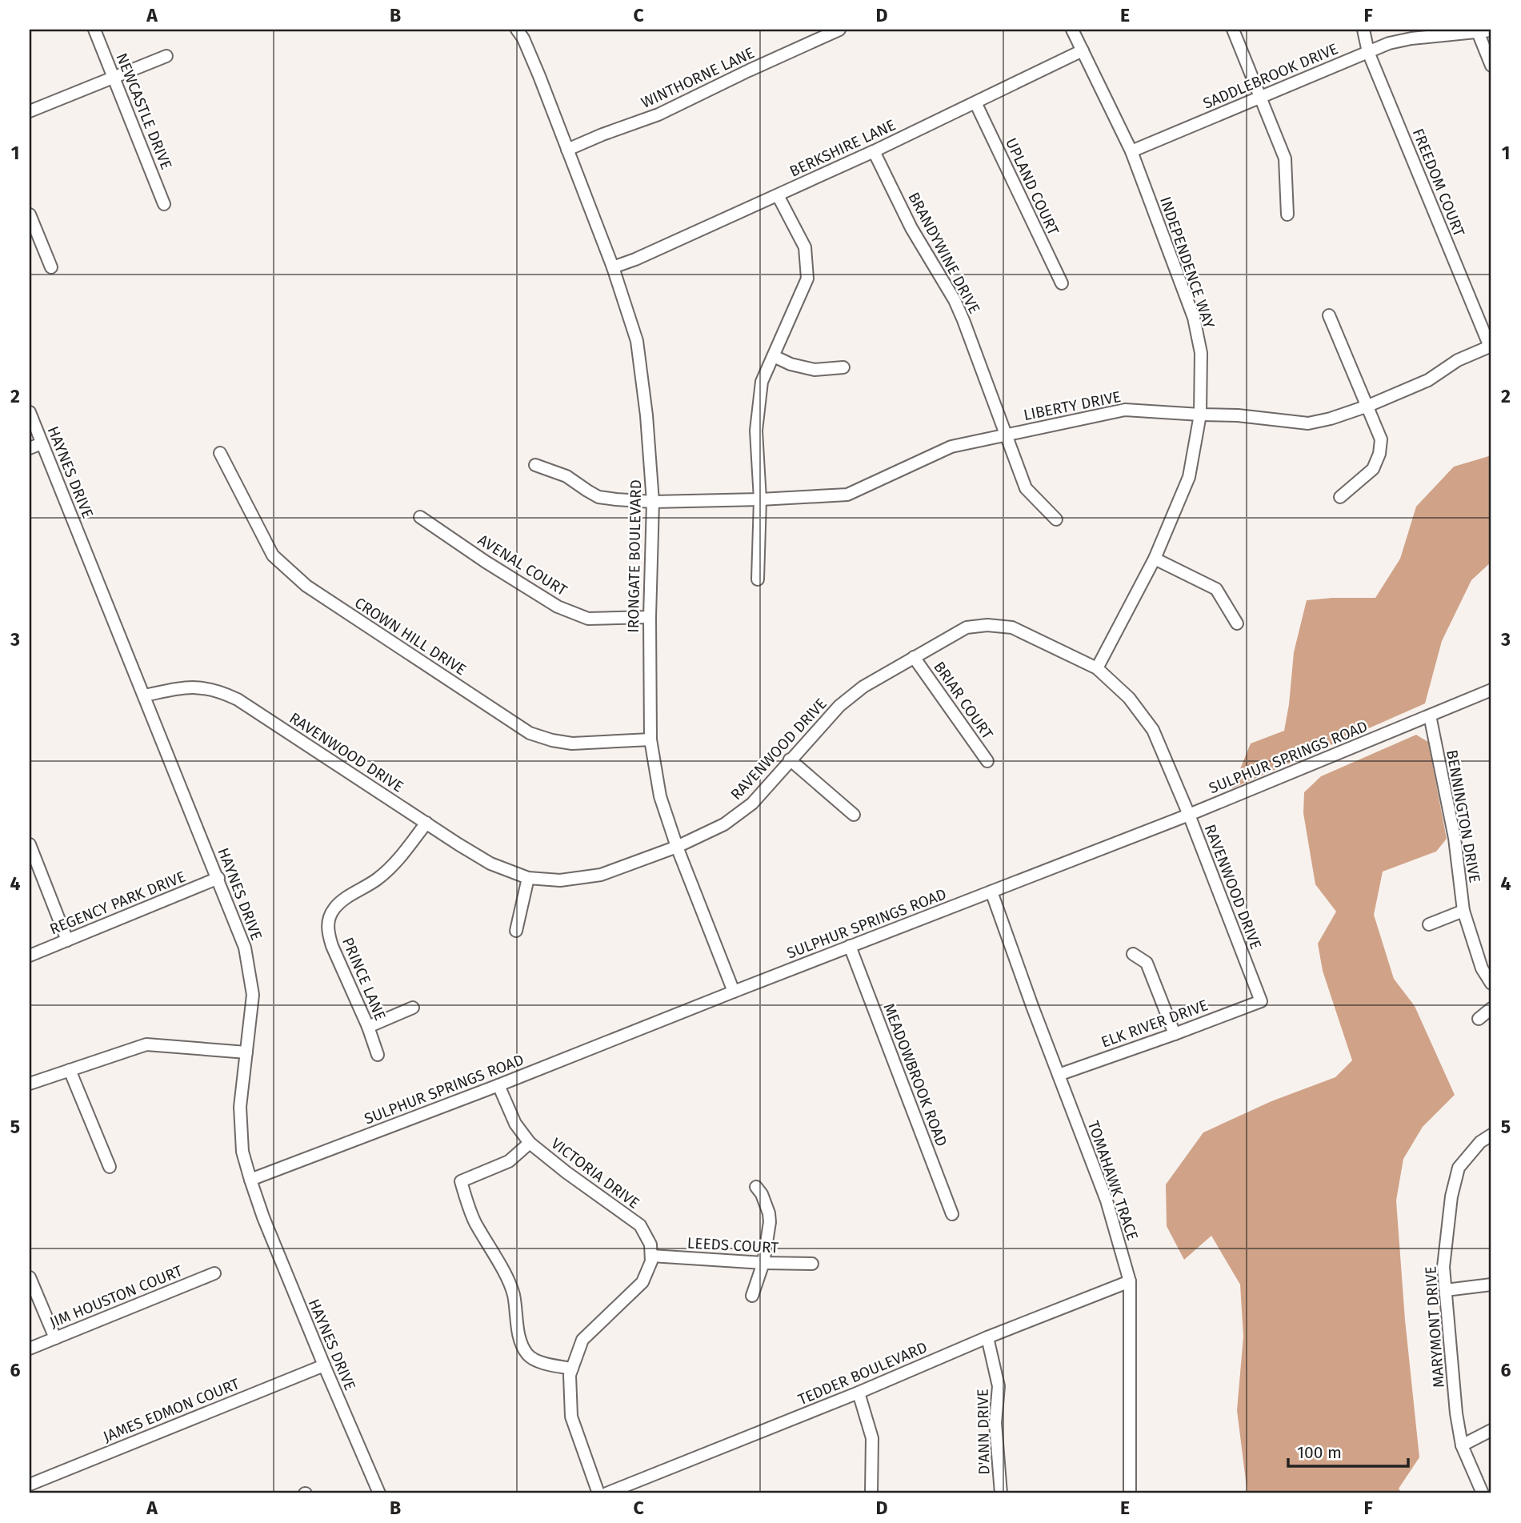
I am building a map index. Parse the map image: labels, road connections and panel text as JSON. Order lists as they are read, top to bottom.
{
  "streets": {
    "street": [
      "SADDLEBROOK DRIVE",
      "WINTHORNE LANE",
      "NEWCASTLE DRIVE",
      "BERKSHIRE LANE",
      "FREEDOM COURT",
      "UPLAND COURT",
      "BRANDYWINE DRIVE",
      "INDEPENDENCE WAY",
      "LIBERTY DRIVE",
      "HAYNES DRIVE",
      "IRONGATE BOULEVARD",
      "AVENAL COURT",
      "CROWN HILL DRIVE",
      "BRIAR COURT",
      "RAVENWOOD DRIVE",
      "SULPHUR SPRINGS ROAD",
      "BENNINGTON DRIVE",
      "REGENCY PARK DRIVE",
      "PRINCE LANE",
      "ELK RIVER DRIVE",
      "MEADOWBROOK ROAD",
      "VICTORIA DRIVE",
      "TOMAHAWK TRACE",
      "LEEDS COURT",
      "JIM HOUSTON COURT",
      "MARYMONT DRIVE",
      "TEDDER BOULEVARD",
      "JAMES EDMON COURT",
      "D'ANN DRIVE"
    ]
  },
  "crossings": [
    ["SADDLEBROOK DRIVE", "FREEDOM COURT"],
    ["SADDLEBROOK DRIVE", "INDEPENDENCE WAY"],
    ["WINTHORNE LANE", "IRONGATE BOULEVARD"],
    ["BERKSHIRE LANE", "UPLAND COURT"],
    ["BERKSHIRE LANE", "BRANDYWINE DRIVE"],
    ["BERKSHIRE LANE", "INDEPENDENCE WAY"],
    ["BERKSHIRE LANE", "IRONGATE BOULEVARD"],
    ["FREEDOM COURT", "LIBERTY DRIVE"],
    ["BRANDYWINE DRIVE", "LIBERTY DRIVE"],
    ["INDEPENDENCE WAY", "LIBERTY DRIVE"],
    ["INDEPENDENCE WAY", "RAVENWOOD DRIVE"],
    ["LIBERTY DRIVE", "IRONGATE BOULEVARD"],
    ["HAYNES DRIVE", "RAVENWOOD DRIVE"],
    ["HAYNES DRIVE", "SULPHUR SPRINGS ROAD"],
    ["HAYNES DRIVE", "REGENCY PARK DRIVE"],
    ["HAYNES DRIVE", "JAMES EDMON COURT"],
    ["IRONGATE BOULEVARD", "AVENAL COURT"],
    ["IRONGATE BOULEVARD", "CROWN HILL DRIVE"],
    ["IRONGATE BOULEVARD", "RAVENWOOD DRIVE"],
    ["IRONGATE BOULEVARD", "SULPHUR SPRINGS ROAD"],
    ["BRIAR COURT", "RAVENWOOD DRIVE"],
    ["RAVENWOOD DRIVE", "SULPHUR SPRINGS ROAD"],
    ["RAVENWOOD DRIVE", "PRINCE LANE"],
    ["RAVENWOOD DRIVE", "ELK RIVER DRIVE"],
    ["SULPHUR SPRINGS ROAD", "BENNINGTON DRIVE"],
    ["SULPHUR SPRINGS ROAD", "MEADOWBROOK ROAD"],
    ["SULPHUR SPRINGS ROAD", "VICTORIA DRIVE"],
    ["SULPHUR SPRINGS ROAD", "TOMAHAWK TRACE"],
    ["ELK RIVER DRIVE", "TOMAHAWK TRACE"],
    ["VICTORIA DRIVE", "LEEDS COURT"],
    ["TOMAHAWK TRACE", "TEDDER BOULEVARD"],
    ["TEDDER BOULEVARD", "D'ANN DRIVE"]
  ],
  "scale_bar": "100 m",
  "grid": {
    "columns": [
      "A",
      "B",
      "C",
      "D",
      "E",
      "F"
    ],
    "rows": [
      "1",
      "2",
      "3",
      "4",
      "5",
      "6"
    ]
  }
}
